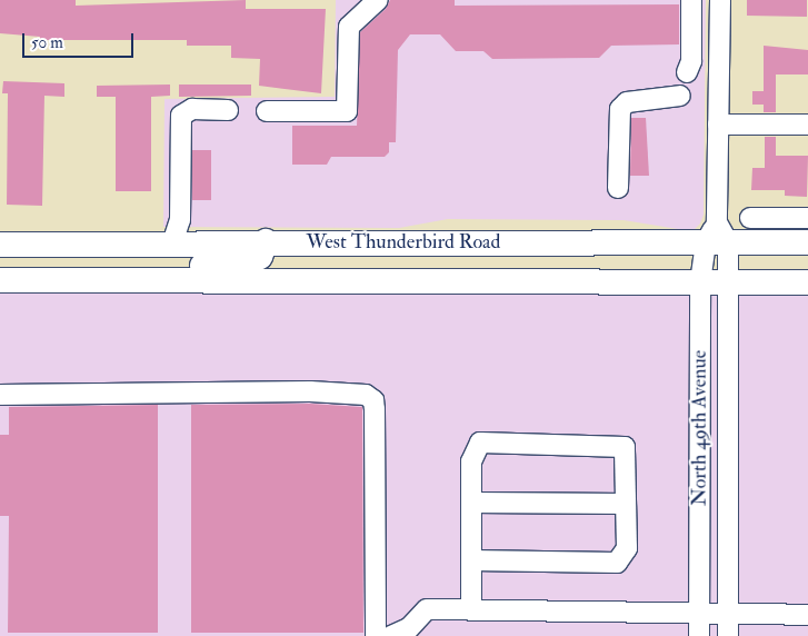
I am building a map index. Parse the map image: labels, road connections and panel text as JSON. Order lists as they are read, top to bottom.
{
  "streets": {
    "main road": ["West Thunderbird Road"],
    "street": ["North 49th Avenue"]
  },
  "crossings": [
    ["West Thunderbird Road", "North 49th Avenue"]
  ],
  "scale_bar": "50 m"
}
